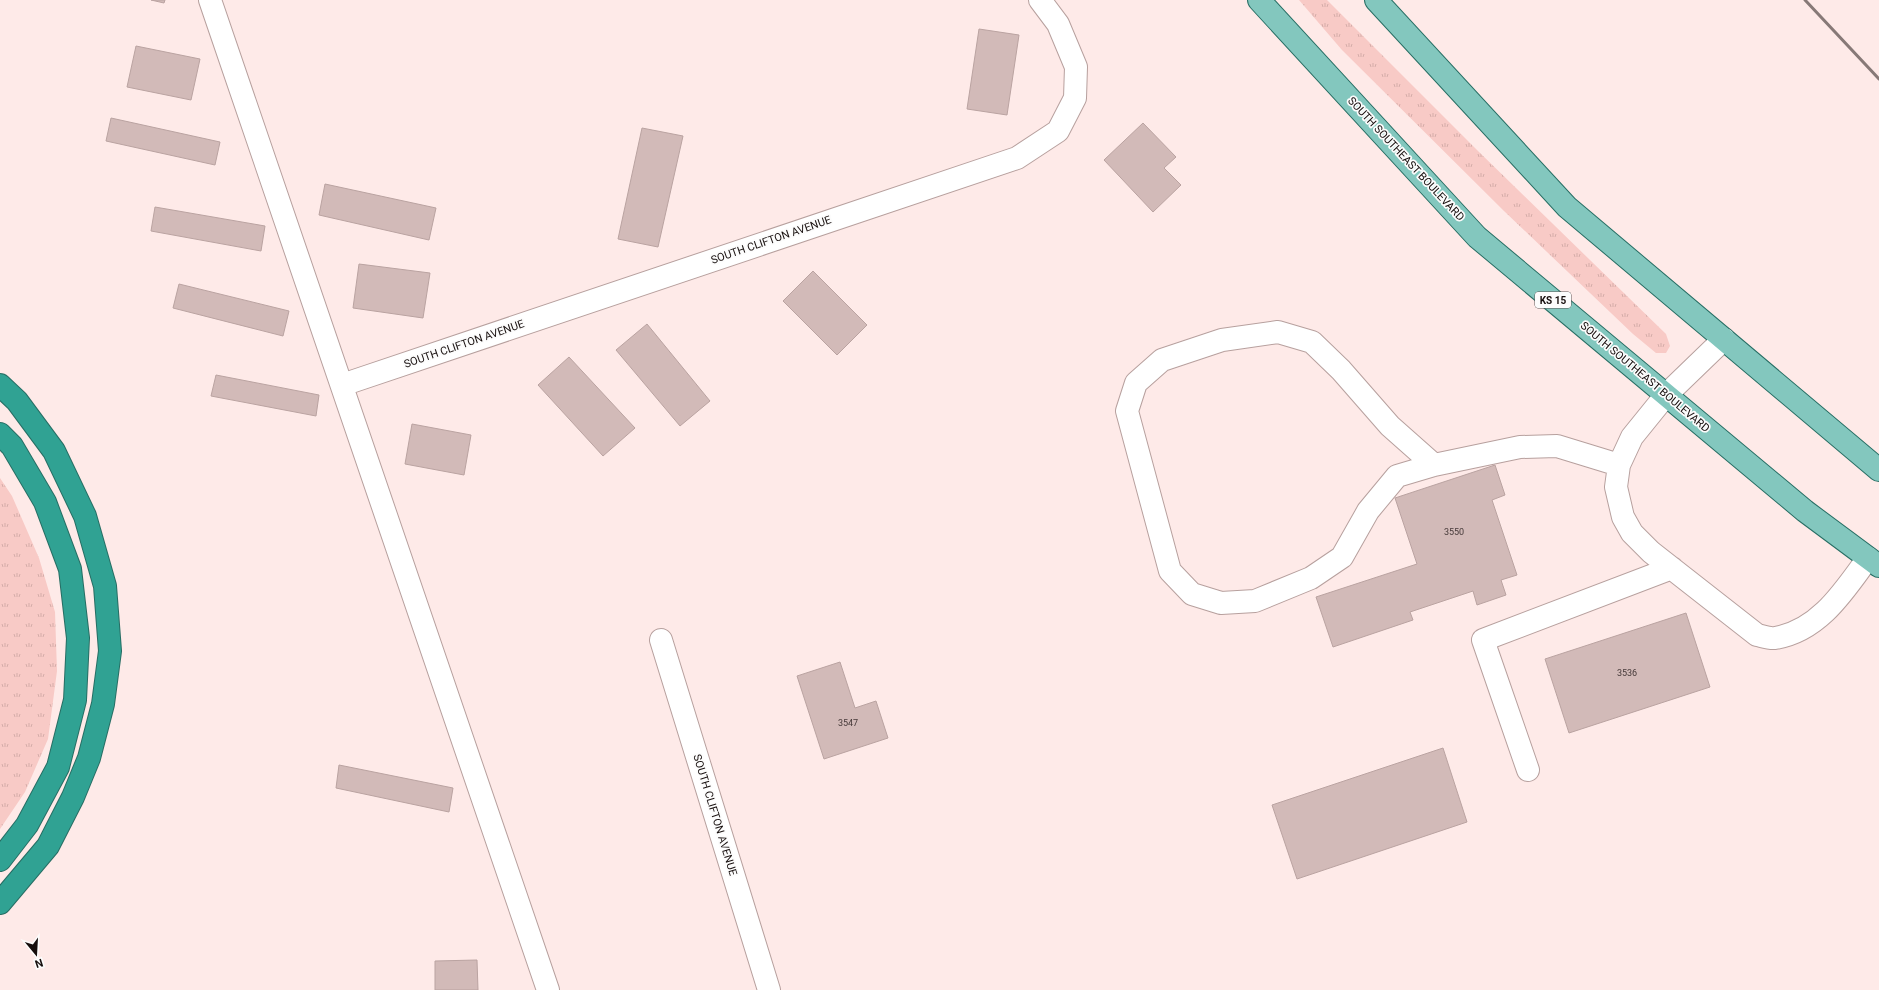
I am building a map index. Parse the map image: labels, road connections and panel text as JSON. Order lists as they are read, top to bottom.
{
  "streets": {
    "main road": ["SOUTH SOUTHEAST BOULEVARD", "KS 15"],
    "street": ["SOUTH CLIFTON AVENUE"]
  },
  "house_numbers": ["3550", "3536", "3547"],
  "north": "bottom"
}
